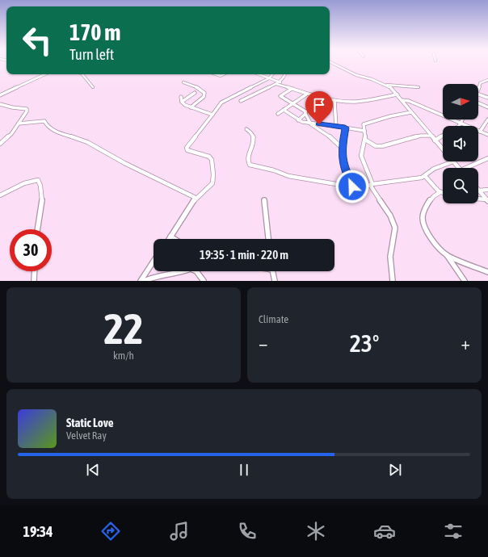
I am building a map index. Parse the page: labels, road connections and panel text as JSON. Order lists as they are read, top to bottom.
{
  "north": "right",
  "page": {
    "turn": ["170 m", "Turn left"],
    "limit": "30",
    "trip": "19:35 · 1 min · 220 m",
    "tile": [
      ["22", "km/h"],
      "Climate"
    ],
    "heat": ["−", "23°", "+"],
    "song": ["Static Love", "Velvet Ray"],
    "tabs": "19:34"
  }
}
